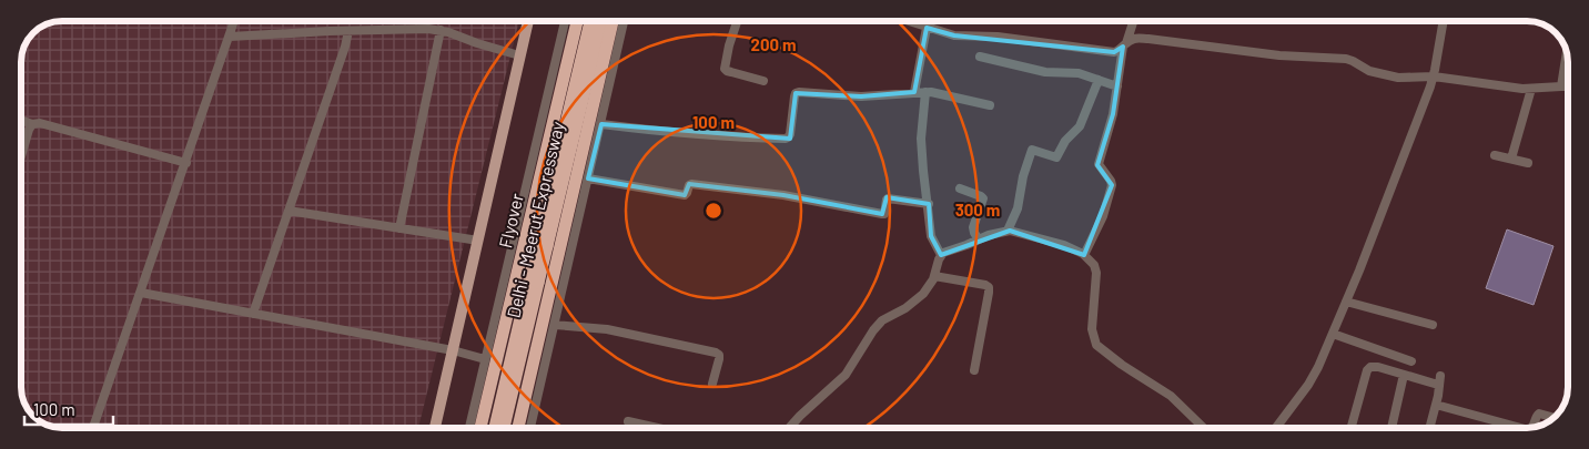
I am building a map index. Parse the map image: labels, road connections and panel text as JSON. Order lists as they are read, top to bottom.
{
  "streets": {
    "highway": ["Delhi - Meerut Expressway", "Flyover"]
  },
  "scale_bar": "100 m",
  "rings": ["200 m", "100 m", "300 m"]
}
